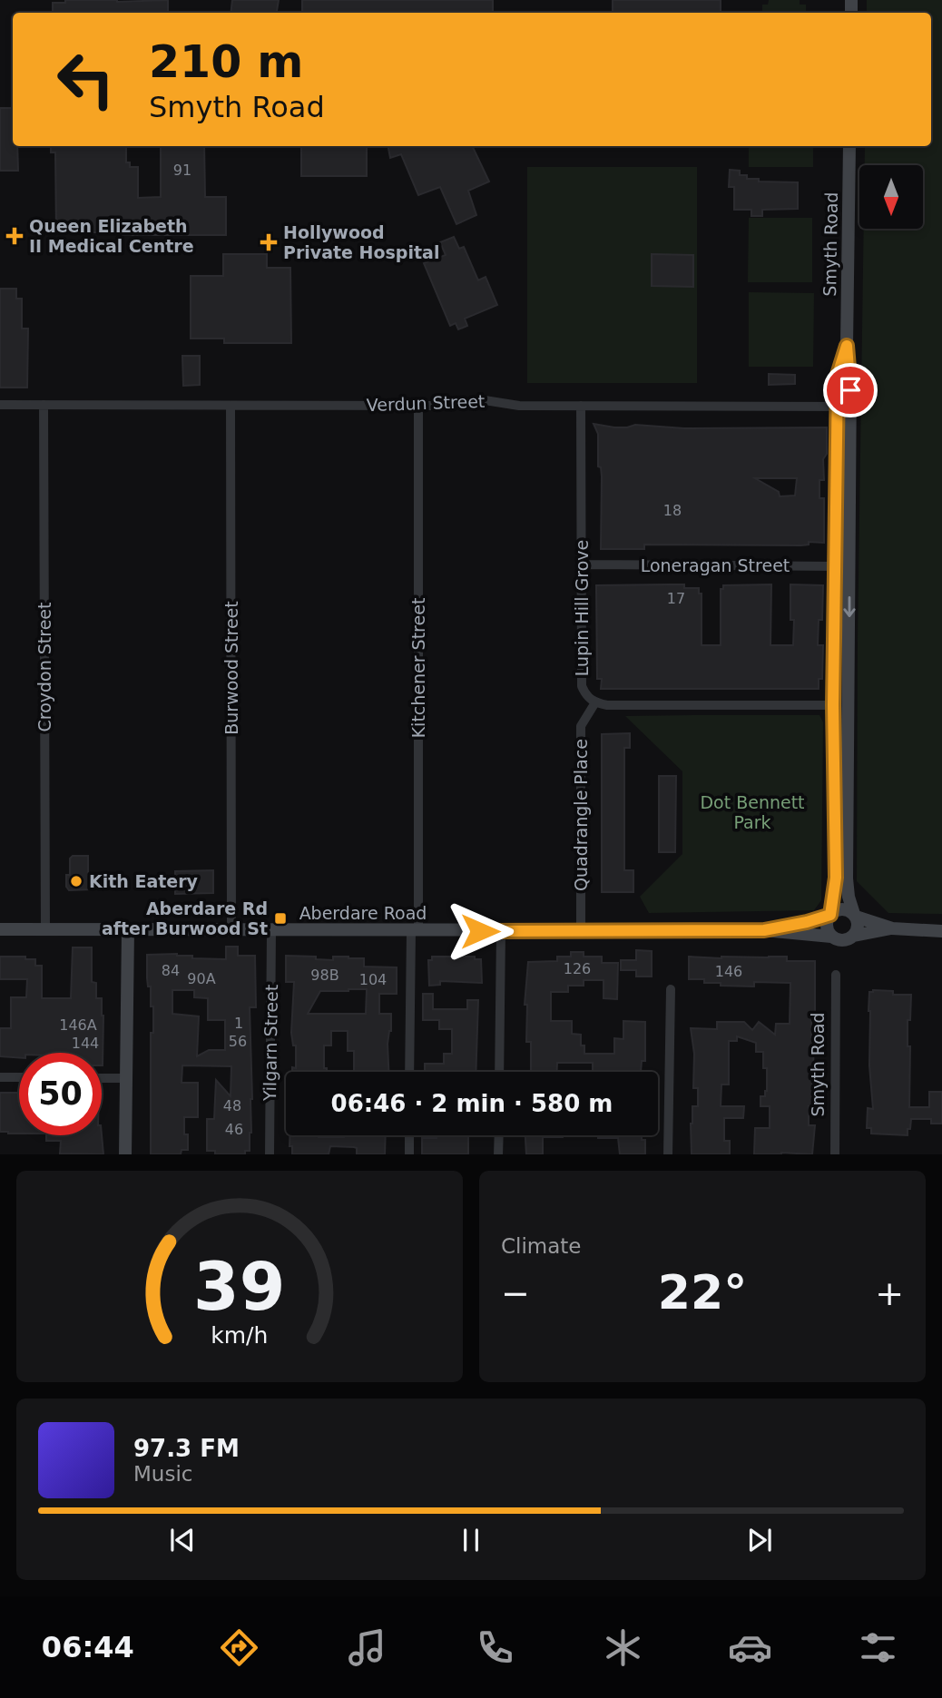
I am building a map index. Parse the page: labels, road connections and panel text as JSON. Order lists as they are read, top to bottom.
{
  "streets": {
    "main road": ["Smyth Road", "Aberdare Road"],
    "street": [
      "Verdun Street",
      "Loneragan Street",
      "Lupin Hill Grove",
      "Croydon Street",
      "Burwood Street",
      "Kitchener Street",
      "Quadrangle Place",
      "Yilgarn Street"
    ]
  },
  "crossings": [
    ["Smyth Road", "Verdun Street"],
    ["Smyth Road", "Loneragan Street"],
    ["Smyth Road", "Aberdare Road"],
    ["Verdun Street", "Lupin Hill Grove"],
    ["Verdun Street", "Croydon Street"],
    ["Verdun Street", "Burwood Street"],
    ["Verdun Street", "Kitchener Street"],
    ["Loneragan Street", "Lupin Hill Grove"],
    ["Lupin Hill Grove", "Quadrangle Place"],
    ["Croydon Street", "Aberdare Road"],
    ["Burwood Street", "Aberdare Road"],
    ["Kitchener Street", "Aberdare Road"],
    ["Quadrangle Place", "Aberdare Road"],
    ["Aberdare Road", "Yilgarn Street"]
  ],
  "parks": ["Dot Bennett Park"],
  "places": {
    "health": ["Queen Elizabeth II Medical Centre", "Hollywood Private Hospital"],
    "other": ["Kith Eatery"],
    "transit": ["Aberdare Rd after Burwood St"]
  },
  "house_numbers": [
    "91",
    "18",
    "17",
    "126",
    "84",
    "146",
    "98B",
    "90A",
    "104",
    "1",
    "146A",
    "56",
    "144",
    "48",
    "46"
  ],
  "north": "bottom",
  "page": {
    "turn": ["210 m", "Smyth Road"],
    "limit": "50",
    "trip": "06:46 · 2 min · 580 m",
    "tile": "Climate",
    "heat": ["−", "22°", "+"],
    "song": ["97.3 FM", "Music"],
    "tabs": "06:44",
    "gauge": ["39", "km/h"]
  }
}
